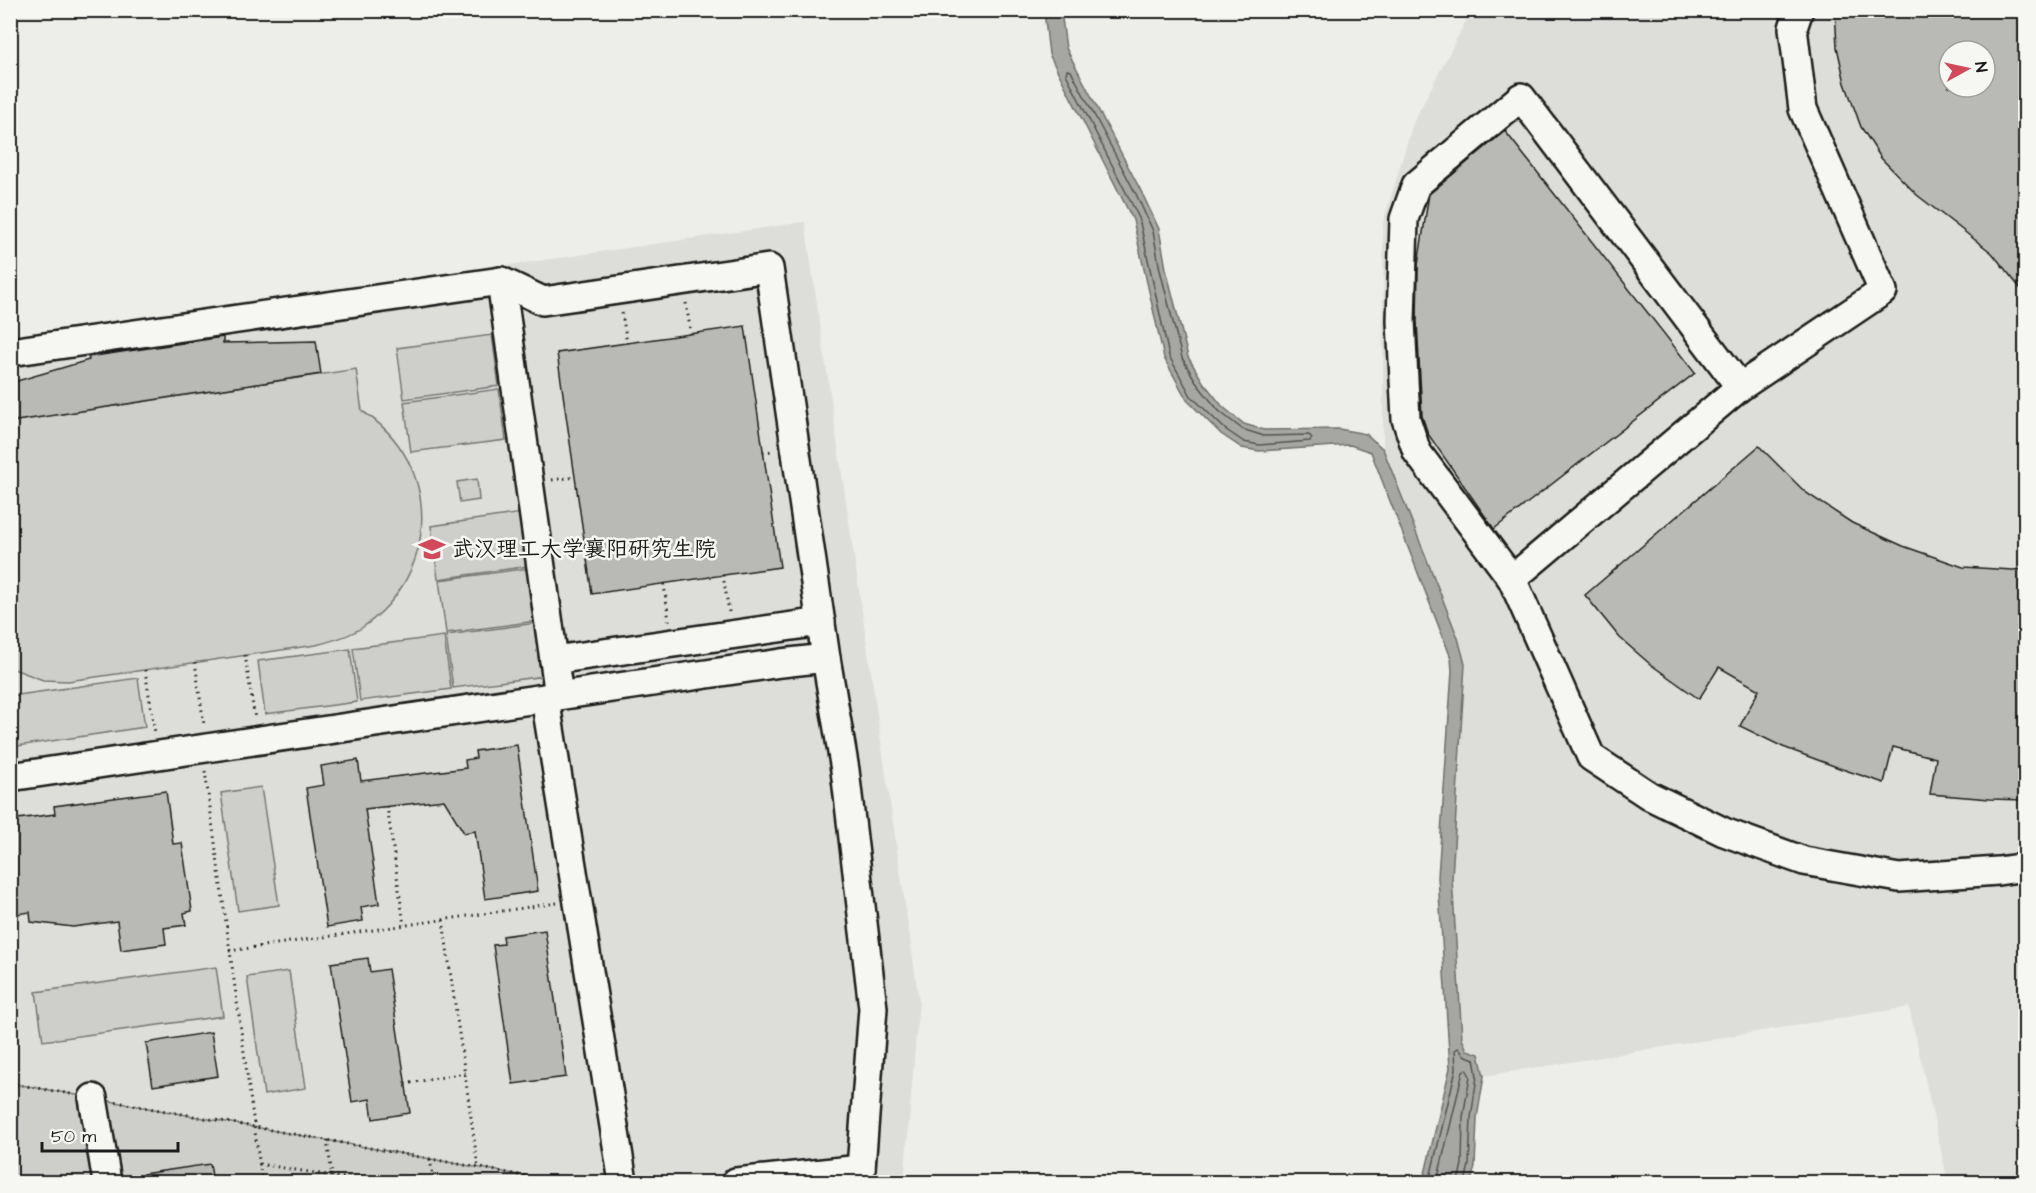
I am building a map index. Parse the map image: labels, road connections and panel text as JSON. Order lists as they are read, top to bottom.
{
  "places": {
    "school or university": ["武汉理工大学襄阳研究生院"]
  },
  "scale_bar": "50 m",
  "north": "right"
}
